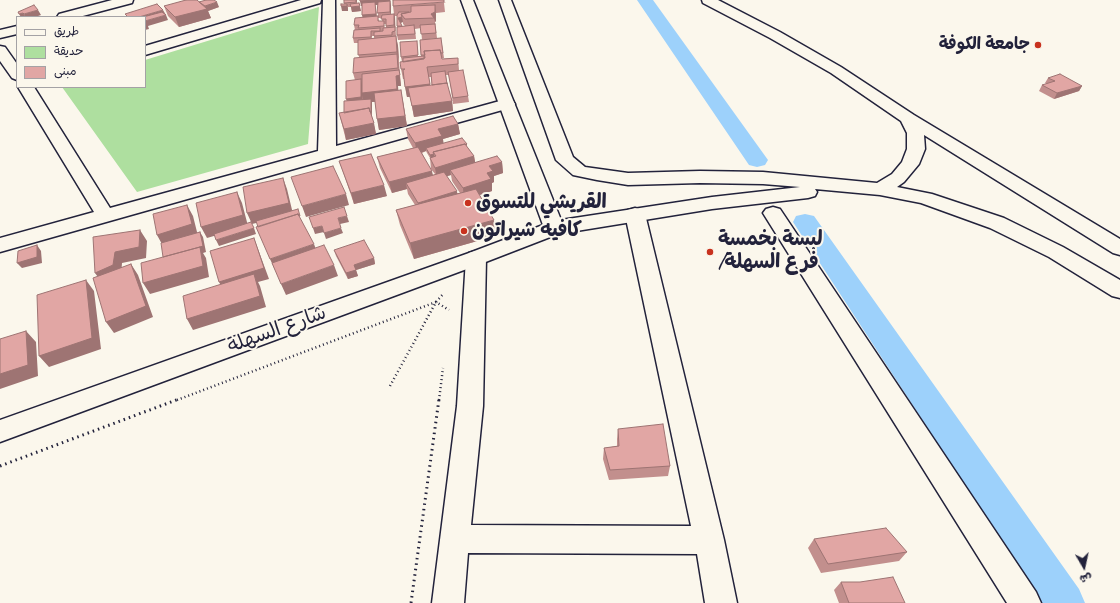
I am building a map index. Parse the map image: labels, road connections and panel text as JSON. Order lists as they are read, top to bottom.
{
  "streets": {
    "main road": ["شارع السهلة"]
  },
  "places": [
    "جامعة الكوفة",
    "القريشي للتسوق",
    "كافيه شيراتون",
    "لبسة بخمسة /فرع السهلة"
  ],
  "legend": ["طريق", "حديقة", "مبنى"],
  "north": "bottom"
}
